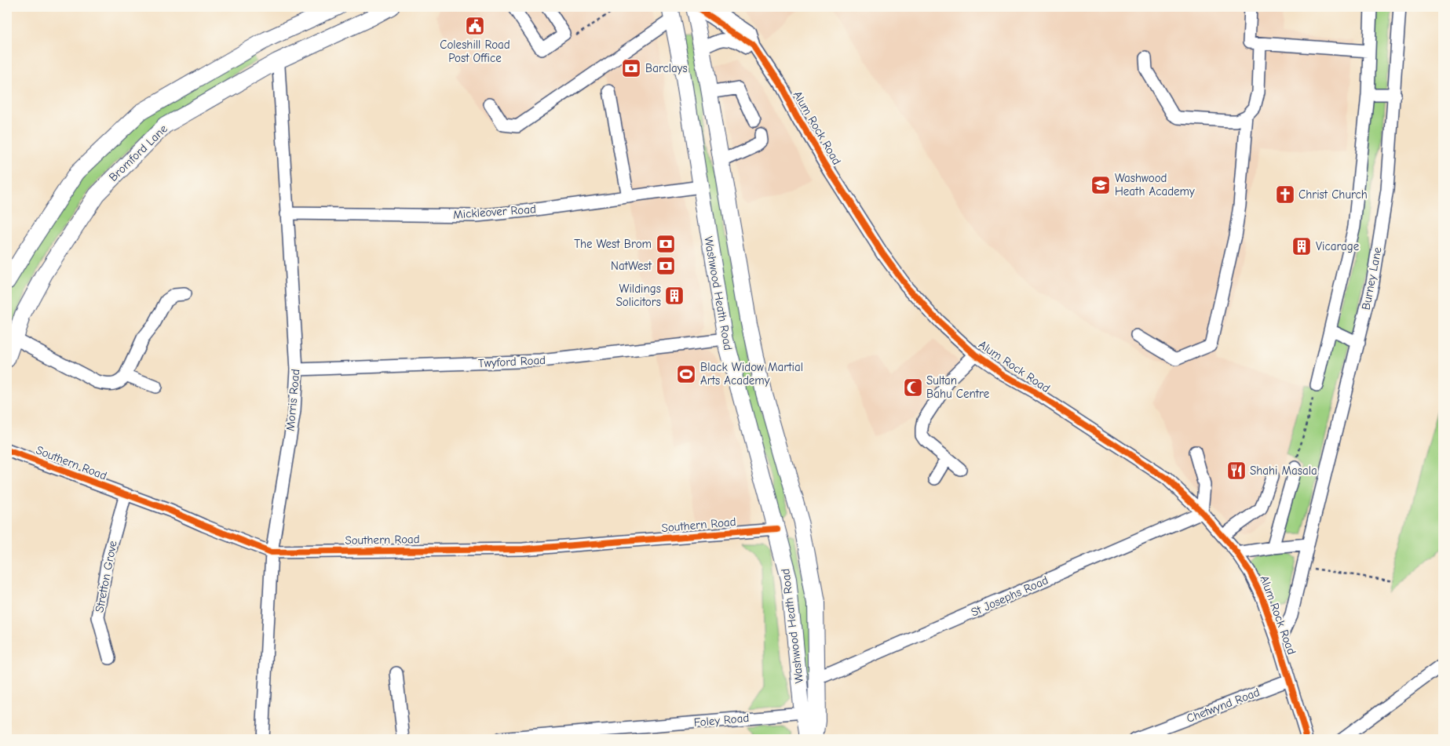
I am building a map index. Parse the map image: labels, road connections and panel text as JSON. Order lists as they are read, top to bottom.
{
  "streets": {
    "main road": ["Bromford Lane", "Washwood Heath Road"],
    "street": [
      "Alum Rock Road",
      "Mickleover Road",
      "Burney Lane",
      "Twyford Road",
      "Morris Road",
      "Southern Road",
      "Stretton Grove",
      "St Josephs Road",
      "Chetwynd Road",
      "Foley Road"
    ]
  },
  "crossings": [
    ["Alum Rock Road", "Burney Lane"],
    ["Alum Rock Road", "Washwood Heath Road"],
    ["Alum Rock Road", "St Josephs Road"],
    ["Alum Rock Road", "Chetwynd Road"],
    ["Bromford Lane", "Morris Road"],
    ["Mickleover Road", "Washwood Heath Road"],
    ["Mickleover Road", "Morris Road"],
    ["Washwood Heath Road", "Twyford Road"],
    ["Washwood Heath Road", "Southern Road"],
    ["Washwood Heath Road", "St Josephs Road"],
    ["Washwood Heath Road", "Foley Road"],
    ["Twyford Road", "Morris Road"],
    ["Morris Road", "Southern Road"],
    ["Southern Road", "Stretton Grove"]
  ],
  "places": {
    "public building": ["Coleshill Road Post Office"],
    "bank": ["Barclays", "The West Brom", "NatWest"],
    "school or university": ["Washwood Heath Academy"],
    "church": ["Christ Church"],
    "building": ["Vicarage", "Wildings Solicitors"],
    "sports": ["Black Widow Martial Arts Academy"],
    "mosque": ["Sultan Bahu Centre"],
    "restaurant": ["Shahi Masala"]
  }
}
